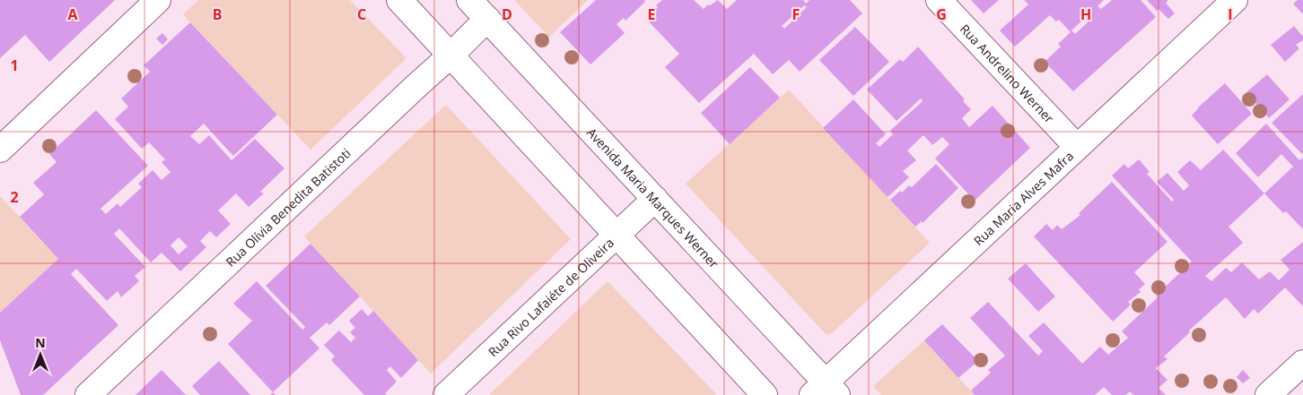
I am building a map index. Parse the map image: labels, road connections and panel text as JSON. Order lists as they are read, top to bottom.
{
  "streets": {
    "street": [
      "Rua Andrelino Werner",
      "Avenida Maria Marques Werner",
      "Rua Maria Alves Mafra",
      "Rua Olívia Benedita Batistoti",
      "Rua Rivo Lafaiéte de Oliveira"
    ]
  },
  "crossings": [
    ["Rua Andrelino Werner", "Rua Maria Alves Mafra"],
    ["Avenida Maria Marques Werner", "Rua Maria Alves Mafra"],
    ["Avenida Maria Marques Werner", "Rua Olívia Benedita Batistoti"],
    ["Avenida Maria Marques Werner", "Rua Rivo Lafaiéte de Oliveira"]
  ],
  "north": "top",
  "grid": {
    "columns": [
      "A",
      "B",
      "C",
      "D",
      "E",
      "F",
      "G",
      "H",
      "I"
    ],
    "rows": ["1", "2"]
  }
}
